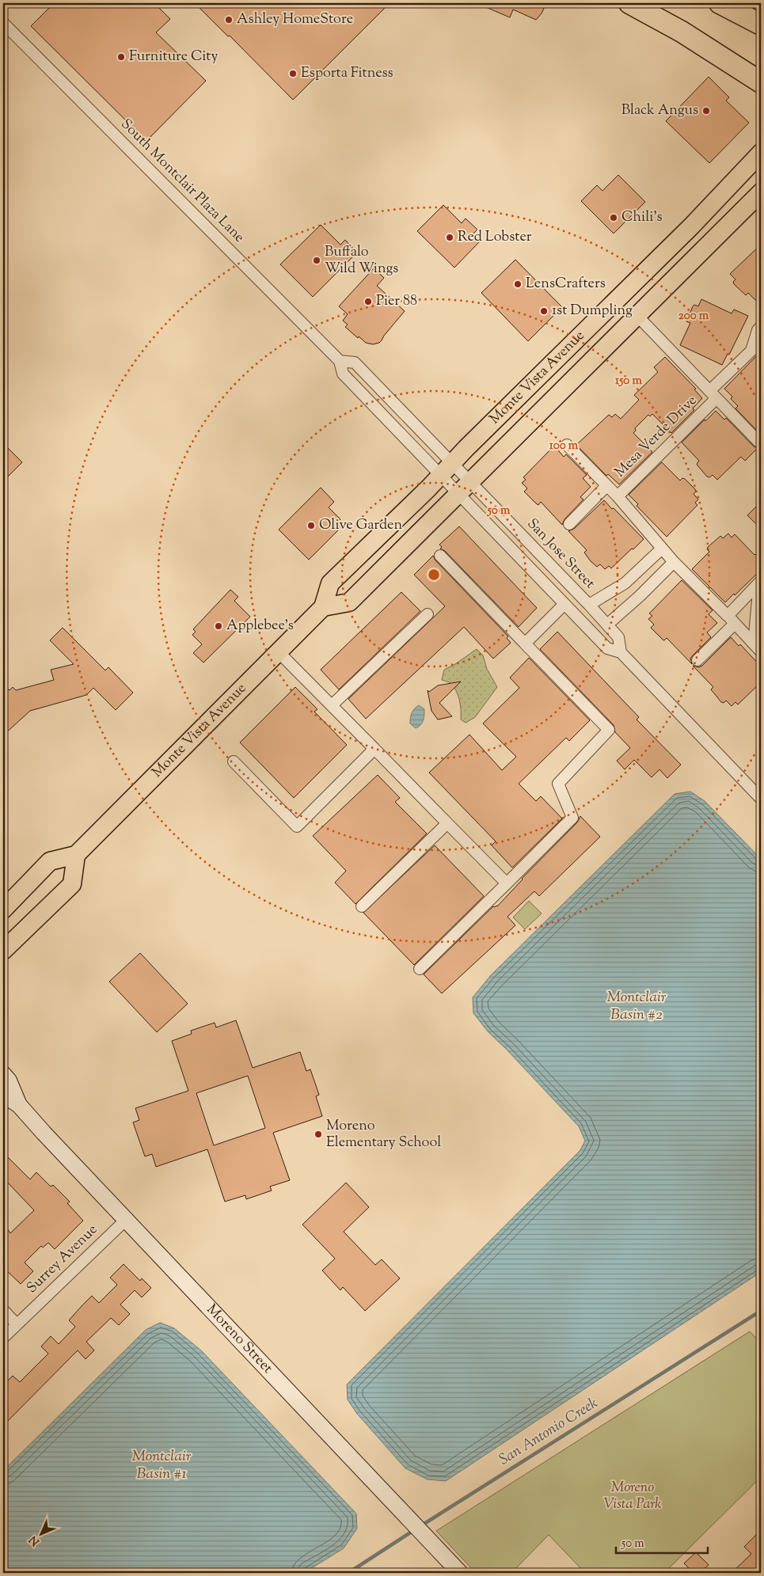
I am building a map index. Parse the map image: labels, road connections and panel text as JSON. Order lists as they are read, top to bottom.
{
  "streets": {
    "main road": ["Monte Vista Avenue"],
    "street": [
      "South Montclair Plaza Lane",
      "Mesa Verde Drive",
      "San Jose Street",
      "Surrey Avenue",
      "Moreno Street"
    ]
  },
  "crossings": [
    ["South Montclair Plaza Lane", "Monte Vista Avenue"],
    ["South Montclair Plaza Lane", "San Jose Street"],
    ["Monte Vista Avenue", "San Jose Street"],
    ["Surrey Avenue", "Moreno Street"]
  ],
  "water": ["Montclair Basin #2", "San Antonio Creek", "Montclair Basin #1"],
  "parks": ["Moreno Vista Park"],
  "places": [
    "Ashley HomeStore",
    "Furniture City",
    "Esporta Fitness",
    "Black Angus",
    "Chili's",
    "Red Lobster",
    "Buffalo Wild Wings",
    "LensCrafters",
    "Pier 88",
    "1st Dumpling",
    "Olive Garden",
    "Applebee's",
    "Moreno Elementary School"
  ],
  "scale_bar": "50 m",
  "north": "bottom left",
  "rings": [
    "200 m",
    "150 m",
    "100 m",
    "50 m"
  ]
}
